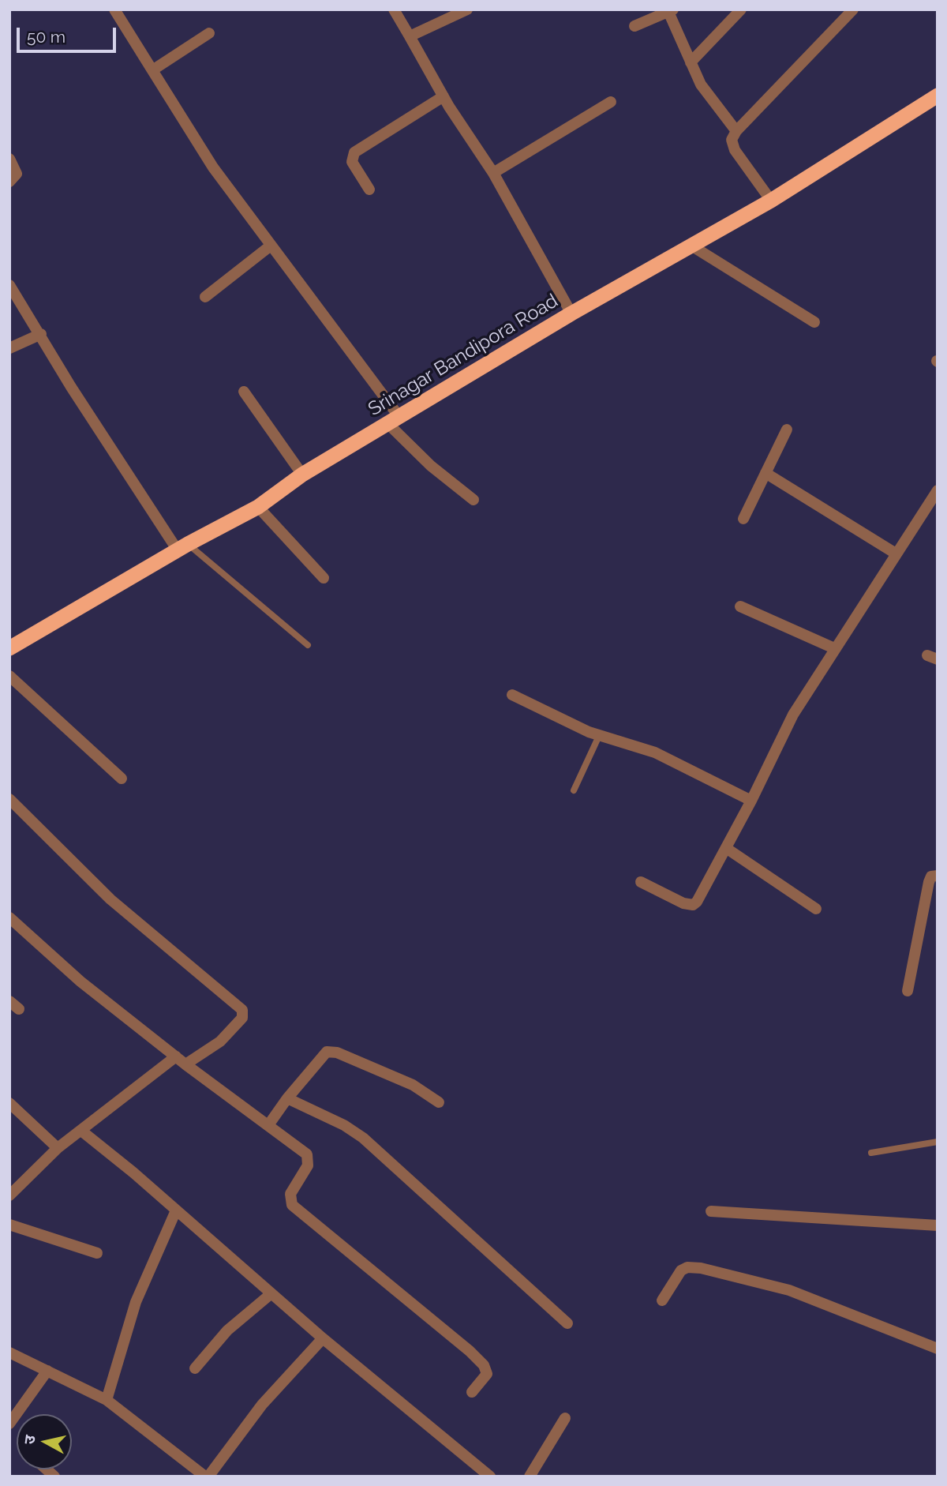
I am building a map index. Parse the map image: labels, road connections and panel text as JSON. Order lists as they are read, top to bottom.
{
  "streets": {
    "highway": ["Srinagar Bandipora Road"]
  },
  "scale_bar": "50 m",
  "north": "left"
}
